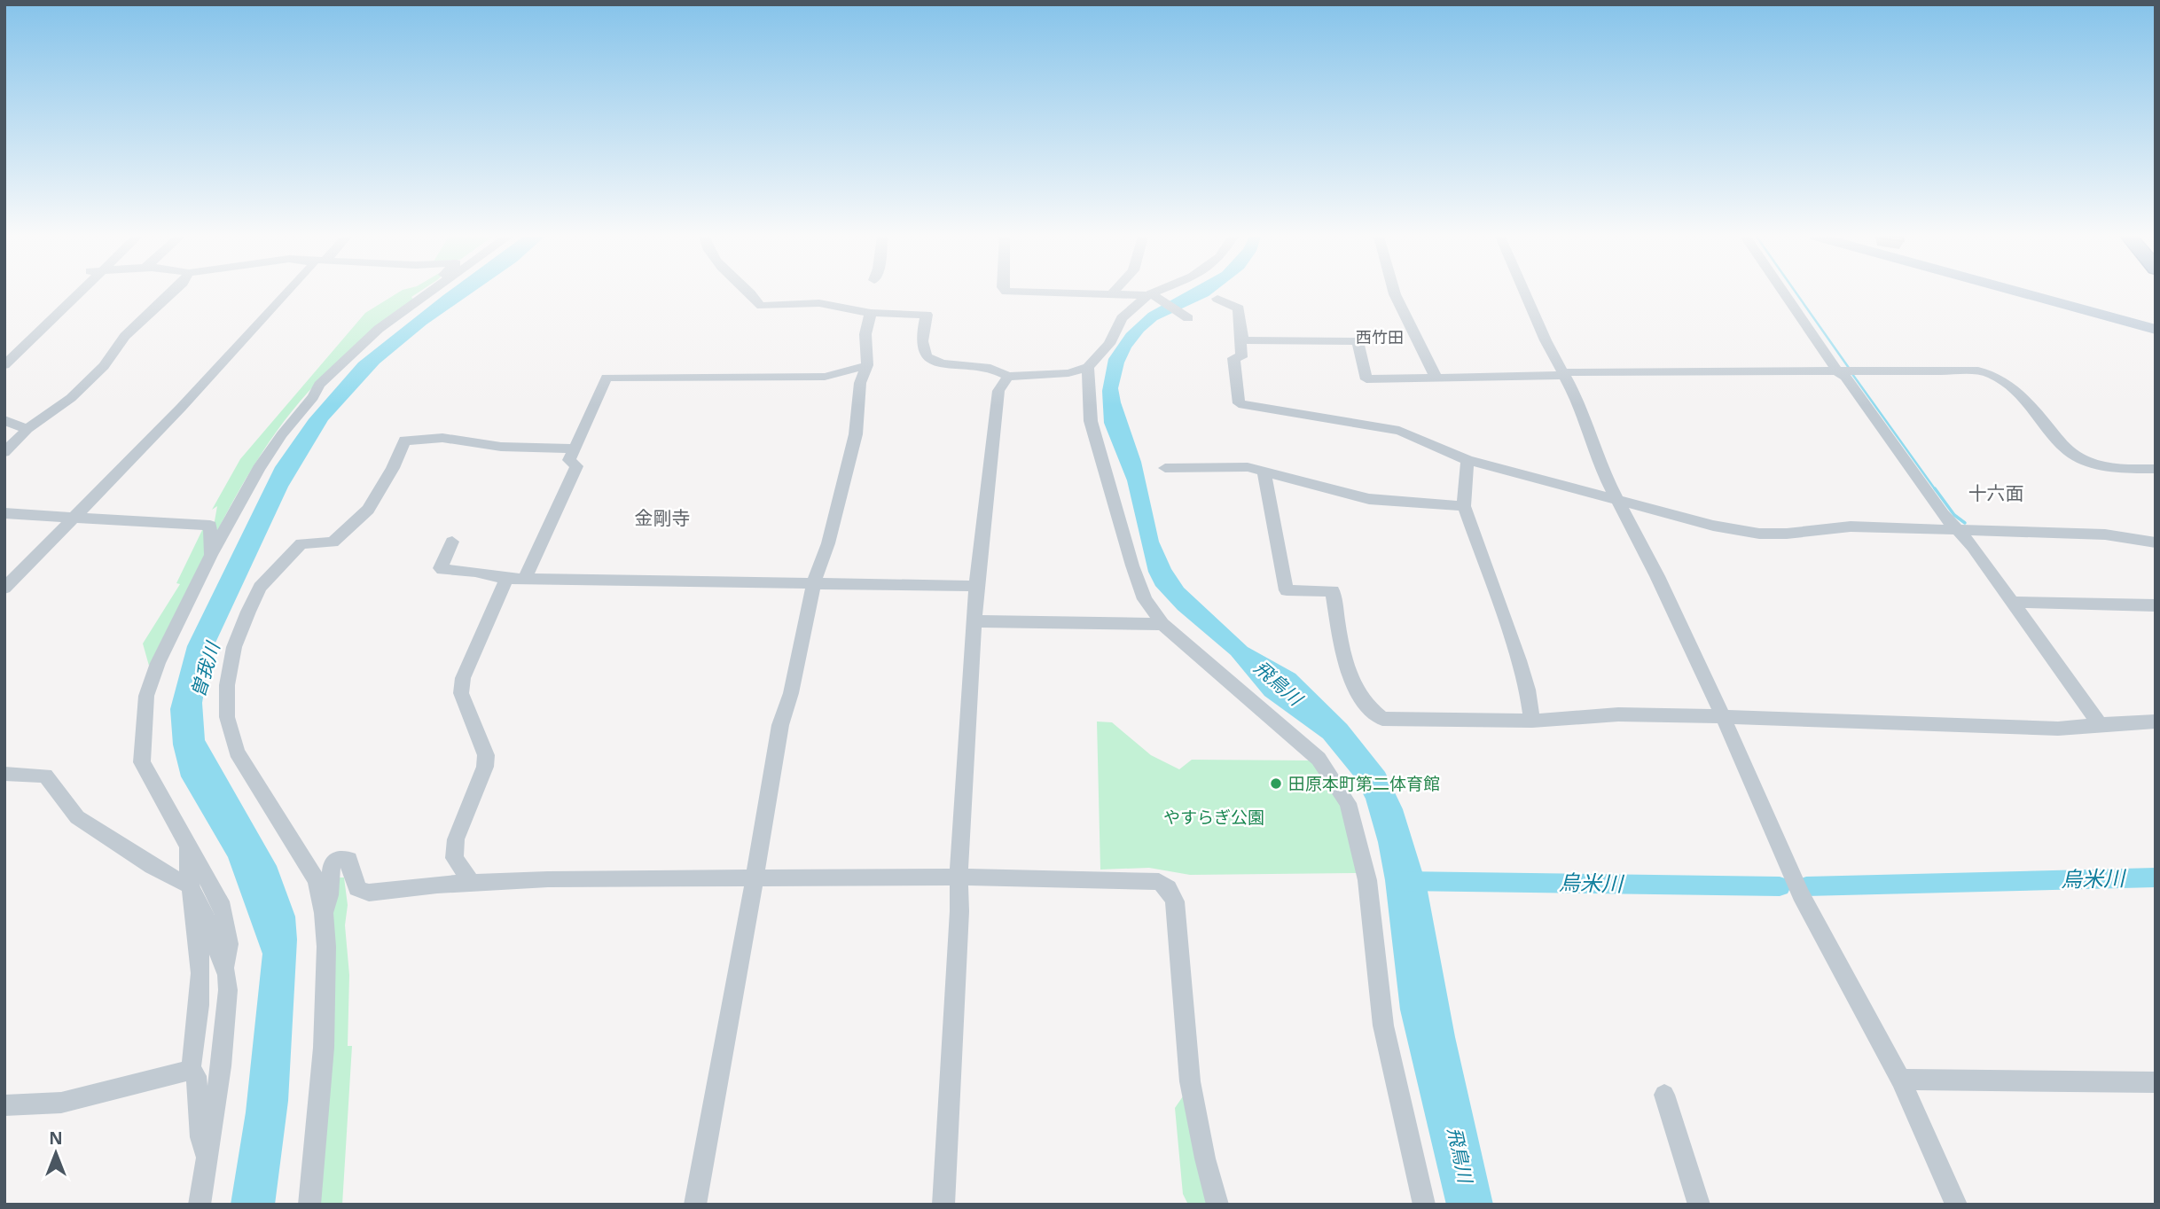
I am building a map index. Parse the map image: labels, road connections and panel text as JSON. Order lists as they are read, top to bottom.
{
  "districts": ["西竹田", "十六面", "金剛寺"],
  "water": ["曽我川", "飛鳥川", "烏米川"],
  "parks": ["やすらぎ公園"],
  "places": ["田原本町第二体育館"],
  "north": "top"
}
